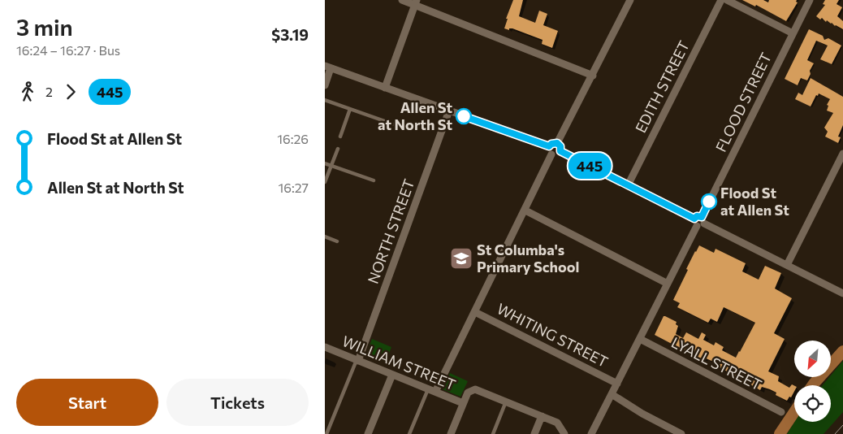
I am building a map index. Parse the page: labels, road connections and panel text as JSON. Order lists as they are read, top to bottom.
{
  "streets": {
    "street": [
      "EDITH STREET",
      "FLOOD STREET",
      "NORTH STREET",
      "WHITING STREET",
      "WILLIAM STREET",
      "LYALL STREET"
    ]
  },
  "crossings": [
    ["FLOOD STREET", "WHITING STREET"],
    ["FLOOD STREET", "LYALL STREET"],
    ["NORTH STREET", "WILLIAM STREET"]
  ],
  "places": {
    "other": ["Allen St at North St", "Flood St at Allen St"],
    "school or university": ["St Columba's Primary School"]
  },
  "lines": ["bus line 445"],
  "north": "bottom left",
  "page": {
    "heading": ["3 min", "16:24 – 16:27 · Bus", "$3.19"],
    "on_map": "445",
    "legs": ["2", "445"],
    "list": [
      {
        "name": "Flood St at Allen St",
        "value": "16:26"
      },
      {
        "name": "Allen St at North St",
        "value": "16:27"
      }
    ],
    "buttons": ["Start", "Tickets"]
  }
}
